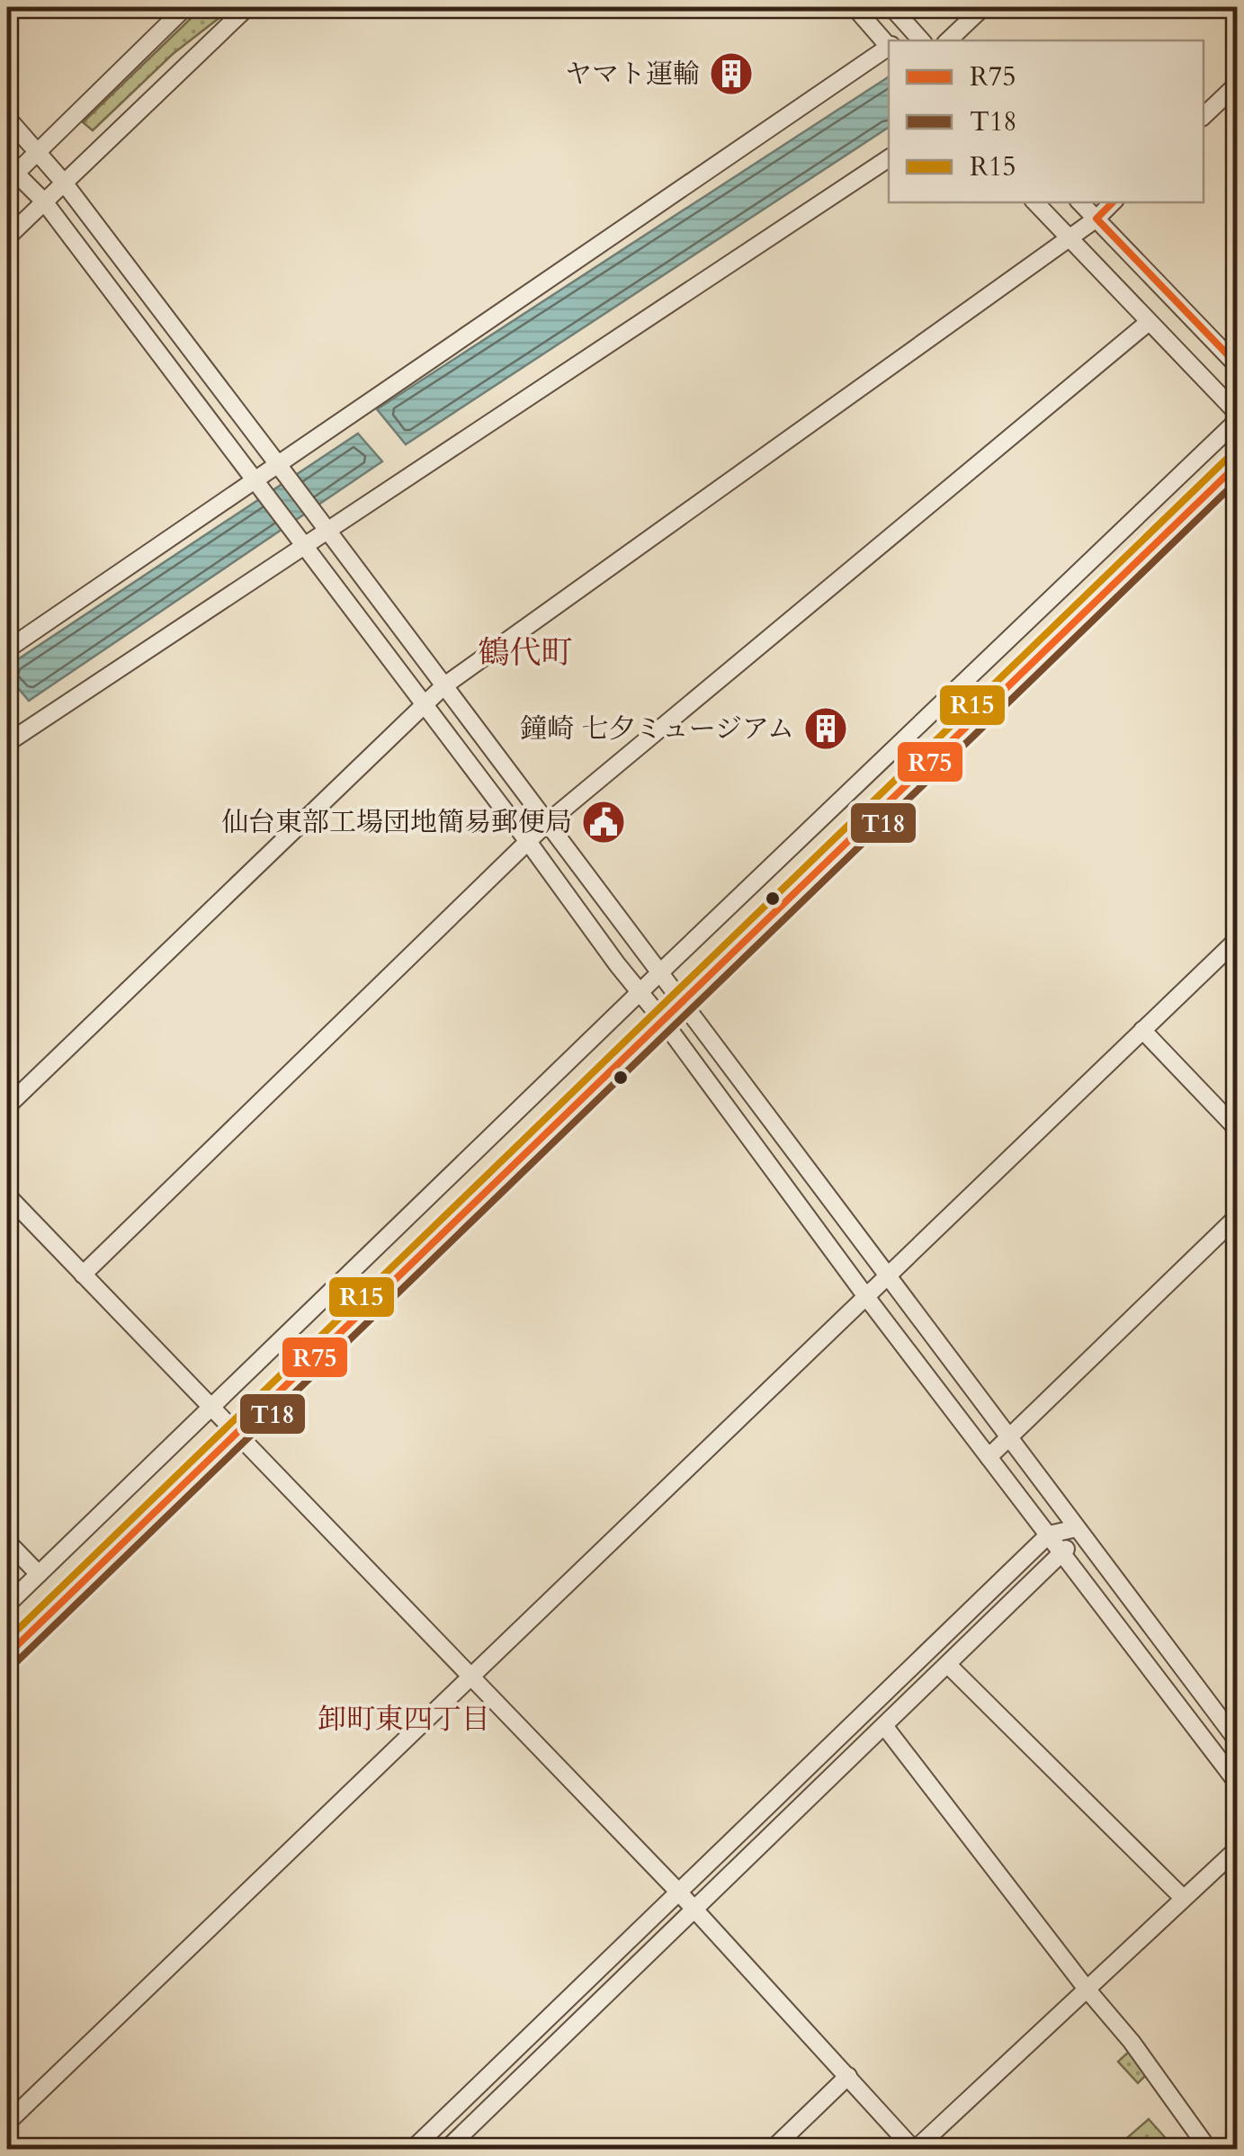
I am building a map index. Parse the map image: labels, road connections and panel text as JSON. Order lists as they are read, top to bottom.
{
  "districts": ["鶴代町", "卸町東四丁目"],
  "places": {
    "building": ["ヤマト運輸", "鐘崎 七夕ミュージアム"],
    "public building": ["仙台東部工場団地簡易郵便局"]
  },
  "lines": ["transit line R75", "transit line R15", "transit line T18"],
  "legend": ["R75", "T18", "R15"]
}
